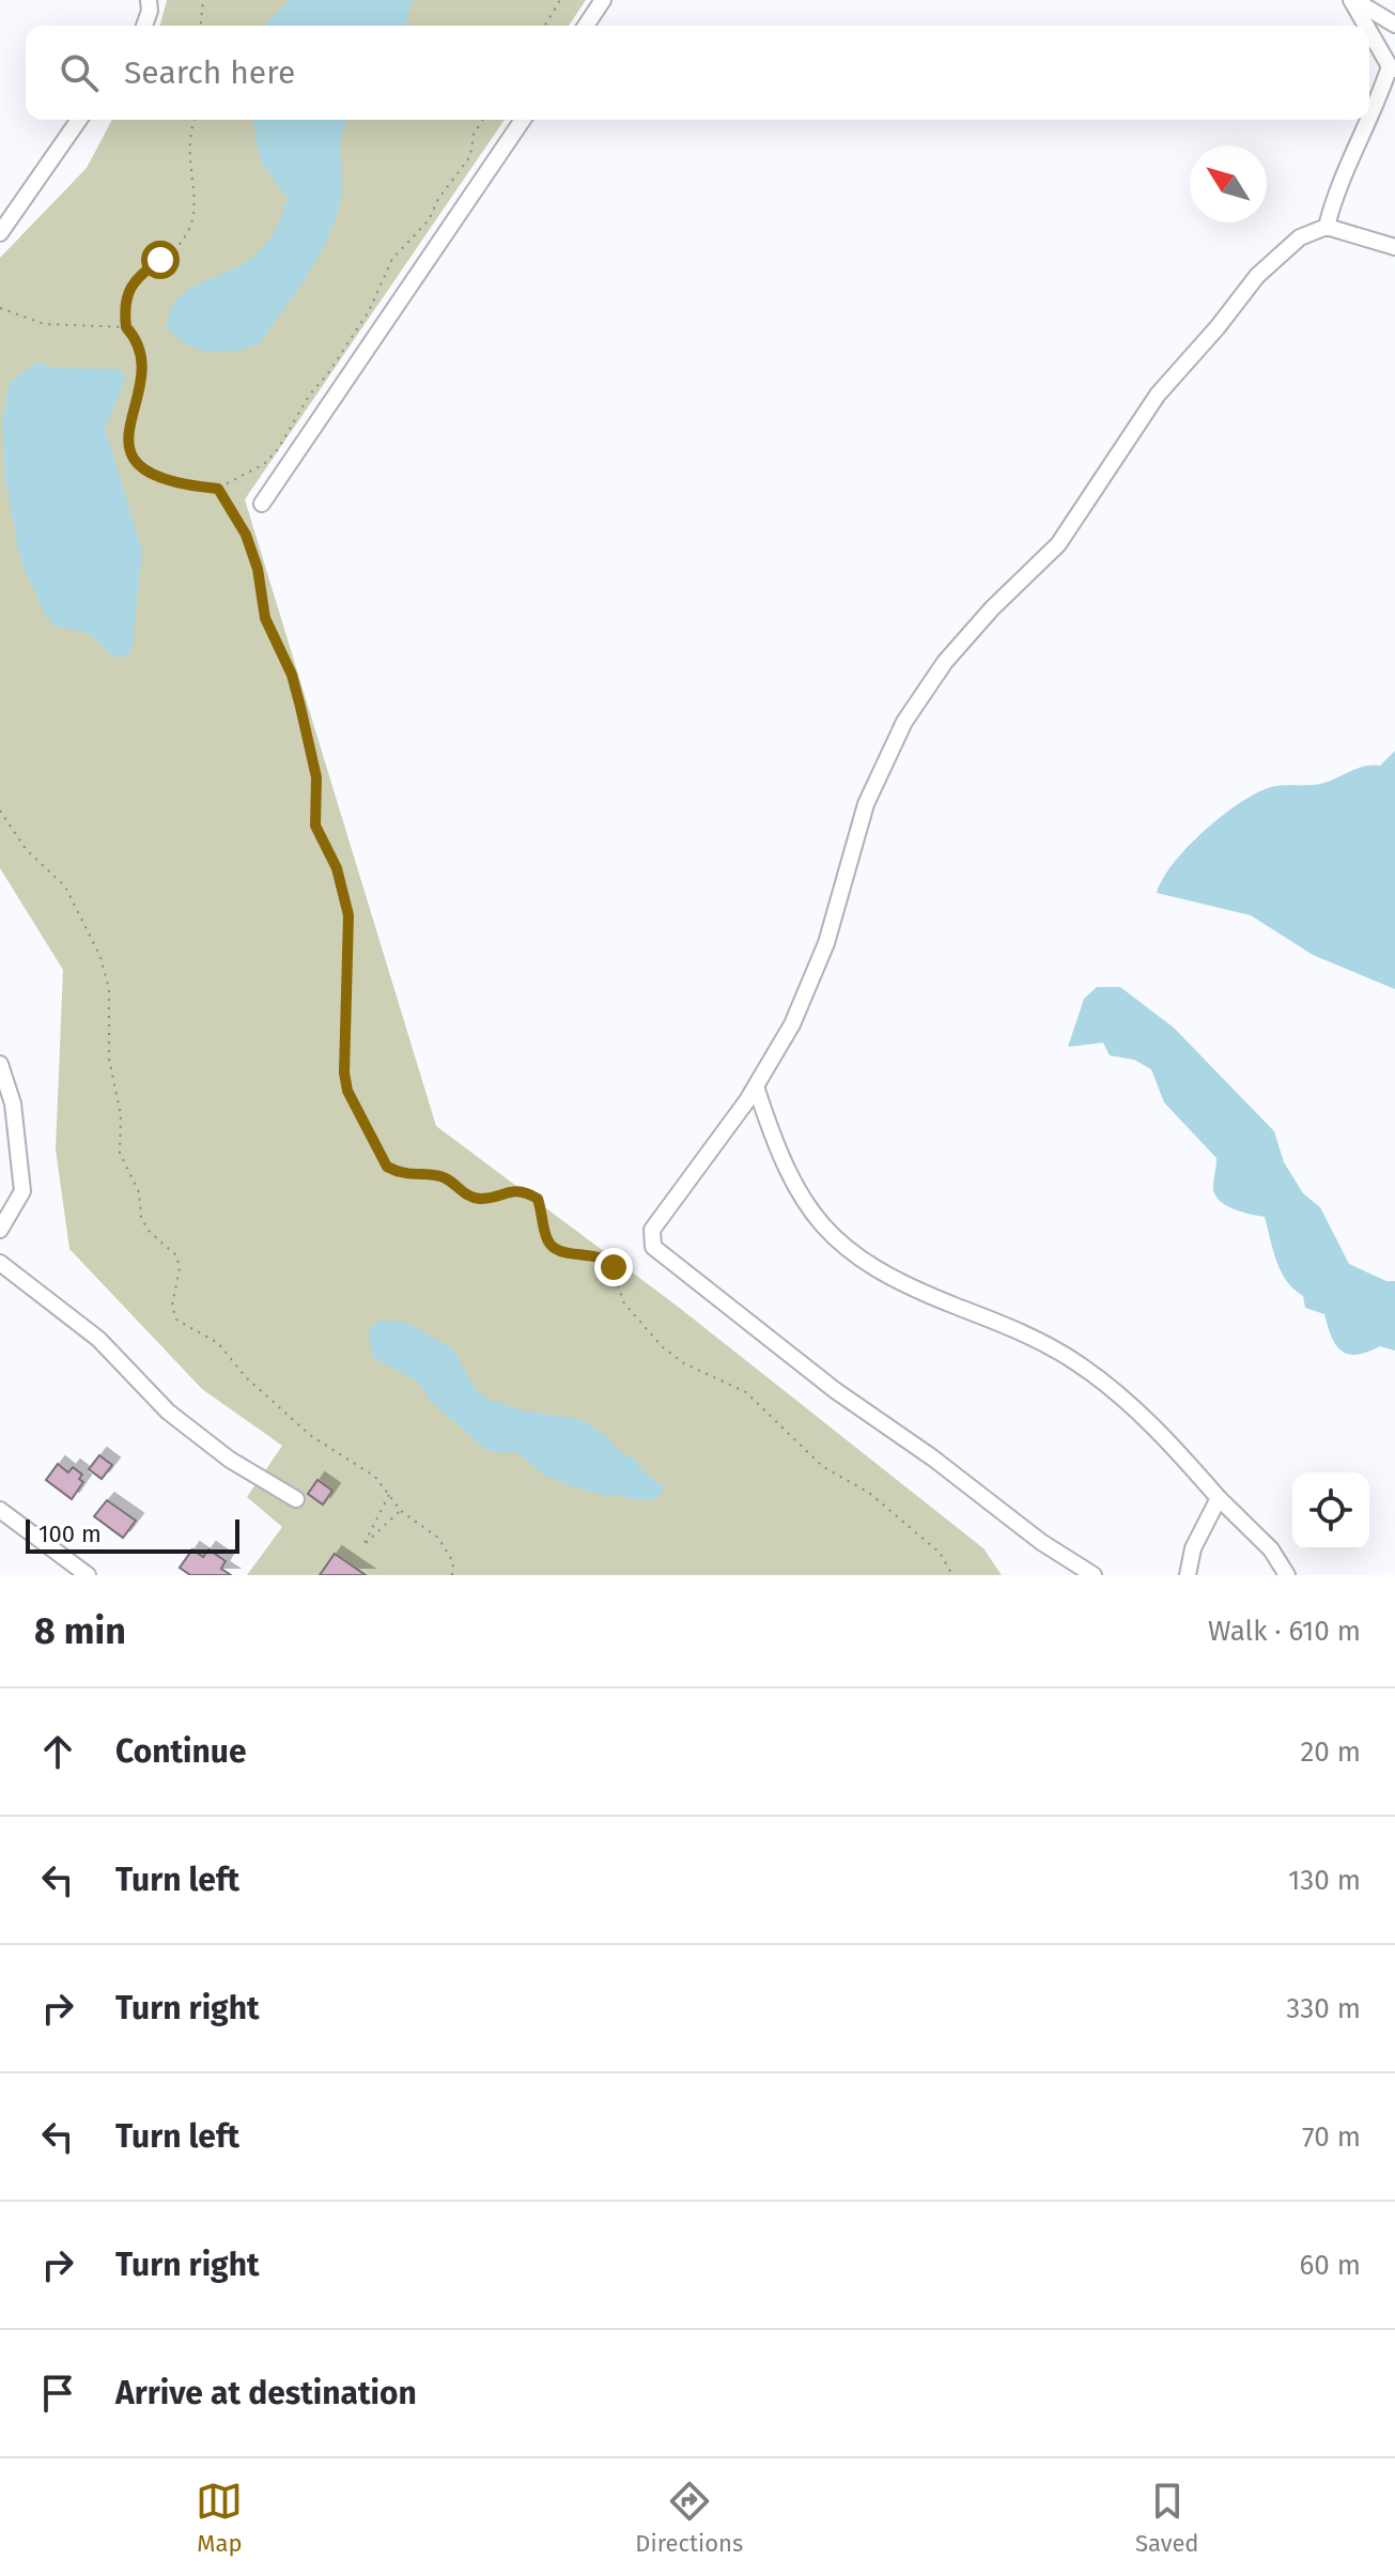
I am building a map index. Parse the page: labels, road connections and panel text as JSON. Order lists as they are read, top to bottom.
{
  "scale_bar": "100 m",
  "north": "top left",
  "page": {
    "search": "Search here",
    "scale": "100 m",
    "heading": ["8 min", "Walk · 610 m"],
    "list": [
      ["Continue", "20 m"],
      ["Turn left", "130 m"],
      ["Turn right", "330 m"],
      ["Turn left", "70 m"],
      ["Turn right", "60 m"],
      "Arrive at destination"
    ],
    "nav": ["Map", "Directions", "Saved"]
  }
}
